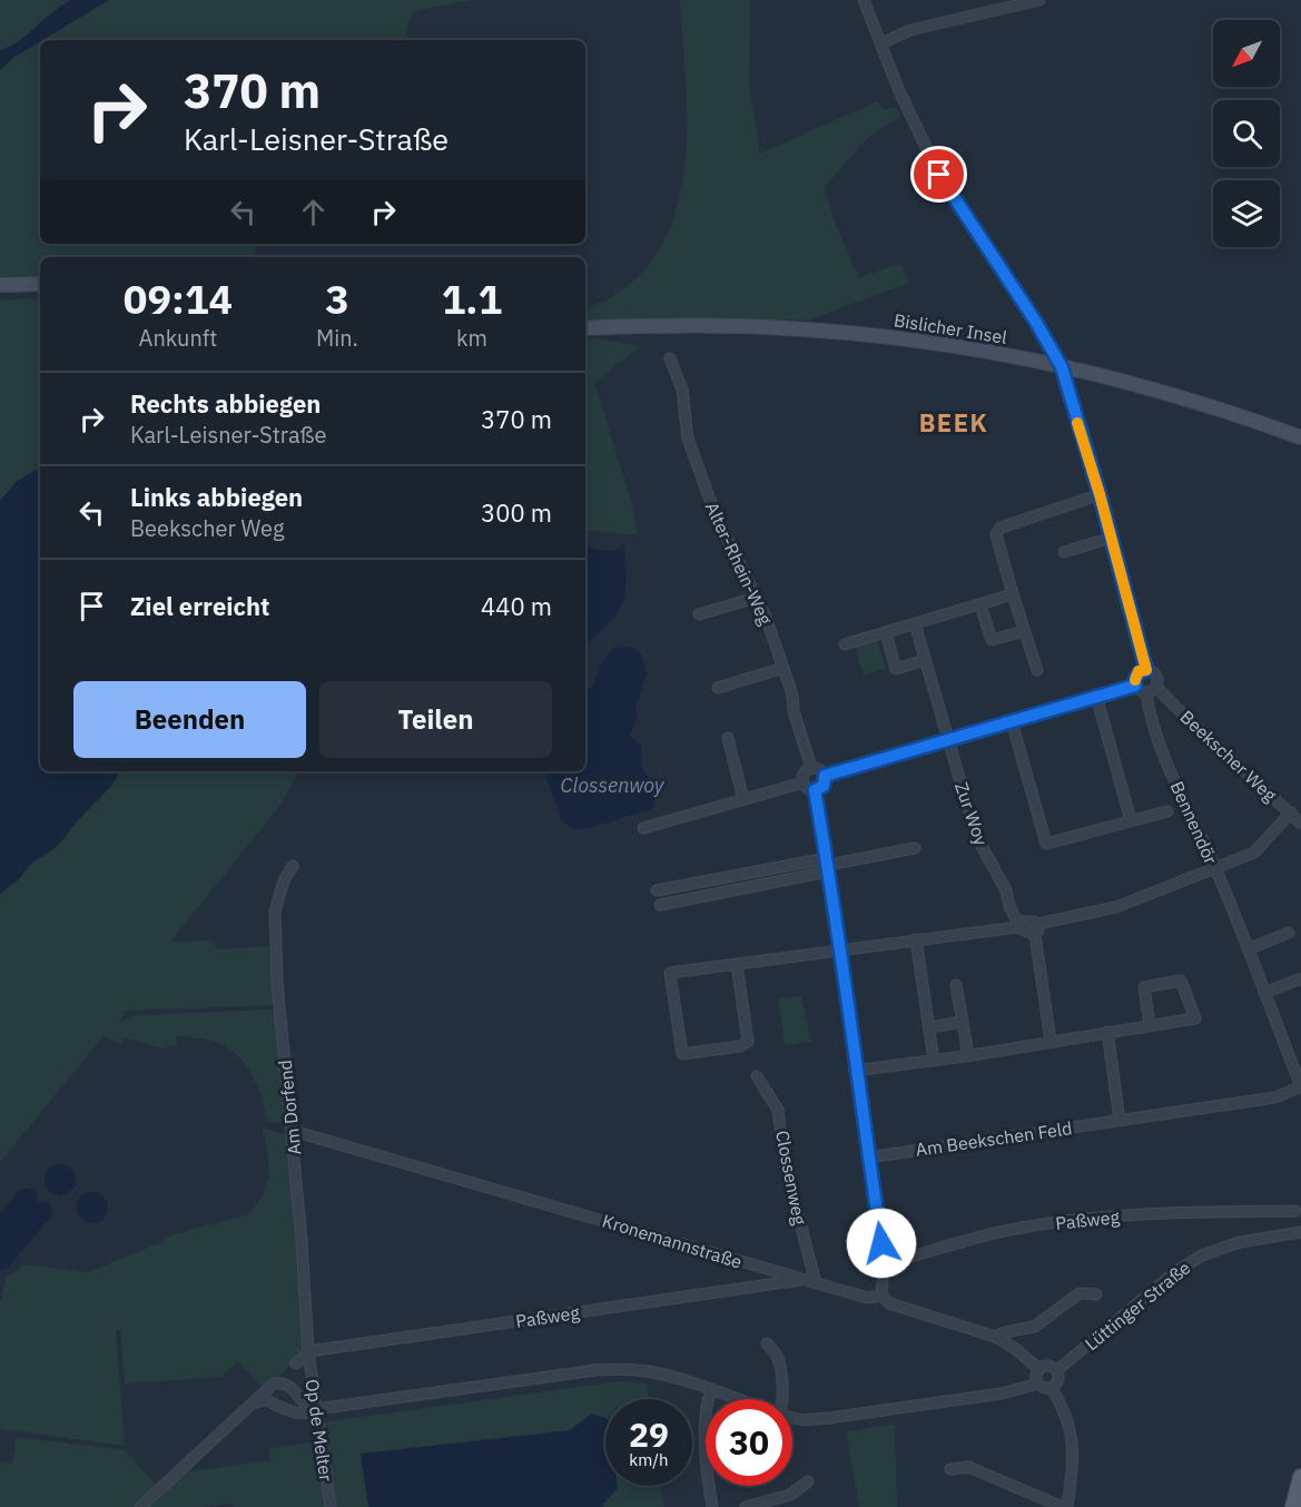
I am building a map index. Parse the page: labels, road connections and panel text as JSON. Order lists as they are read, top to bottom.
{
  "streets": {
    "main road": ["Bislicher Insel"],
    "street": [
      "Alter-Rhein-Weg",
      "Beekscher Weg",
      "Zur Woy",
      "Bennendör",
      "Am Dorfend",
      "Am Beekschen Feld",
      "Clossenweg",
      "Paßweg",
      "Kronemannstraße",
      "Lüttinger Straße",
      "Op de Melter"
    ]
  },
  "crossings": [
    ["Beekscher Weg", "Bennendör"],
    ["Bennendör", "Am Beekschen Feld"],
    ["Am Dorfend", "Paßweg"],
    ["Am Dorfend", "Kronemannstraße"],
    ["Am Dorfend", "Op de Melter"],
    ["Clossenweg", "Kronemannstraße"],
    ["Paßweg", "Kronemannstraße"],
    ["Paßweg", "Op de Melter"],
    ["Kronemannstraße", "Lüttinger Straße"]
  ],
  "districts": ["BEEK"],
  "water": ["Clossenwoy"],
  "north": "bottom left",
  "page": {
    "turn": ["370 m", "Karl-Leisner-Straße"],
    "eta": [
      "09:14",
      "Ankunft",
      "3",
      "Min.",
      "1.1",
      "km"
    ],
    "list": [
      {
        "name": "Rechts abbiegen",
        "note": "Karl-Leisner-Straße",
        "value": "370 m"
      },
      {
        "name": "Links abbiegen",
        "note": "Beekscher Weg",
        "value": "300 m"
      },
      {
        "name": "Ziel erreicht",
        "value": "440 m"
      }
    ],
    "buttons": ["Beenden", "Teilen"],
    "speed": "29 km/h",
    "limit": "30"
  }
}
